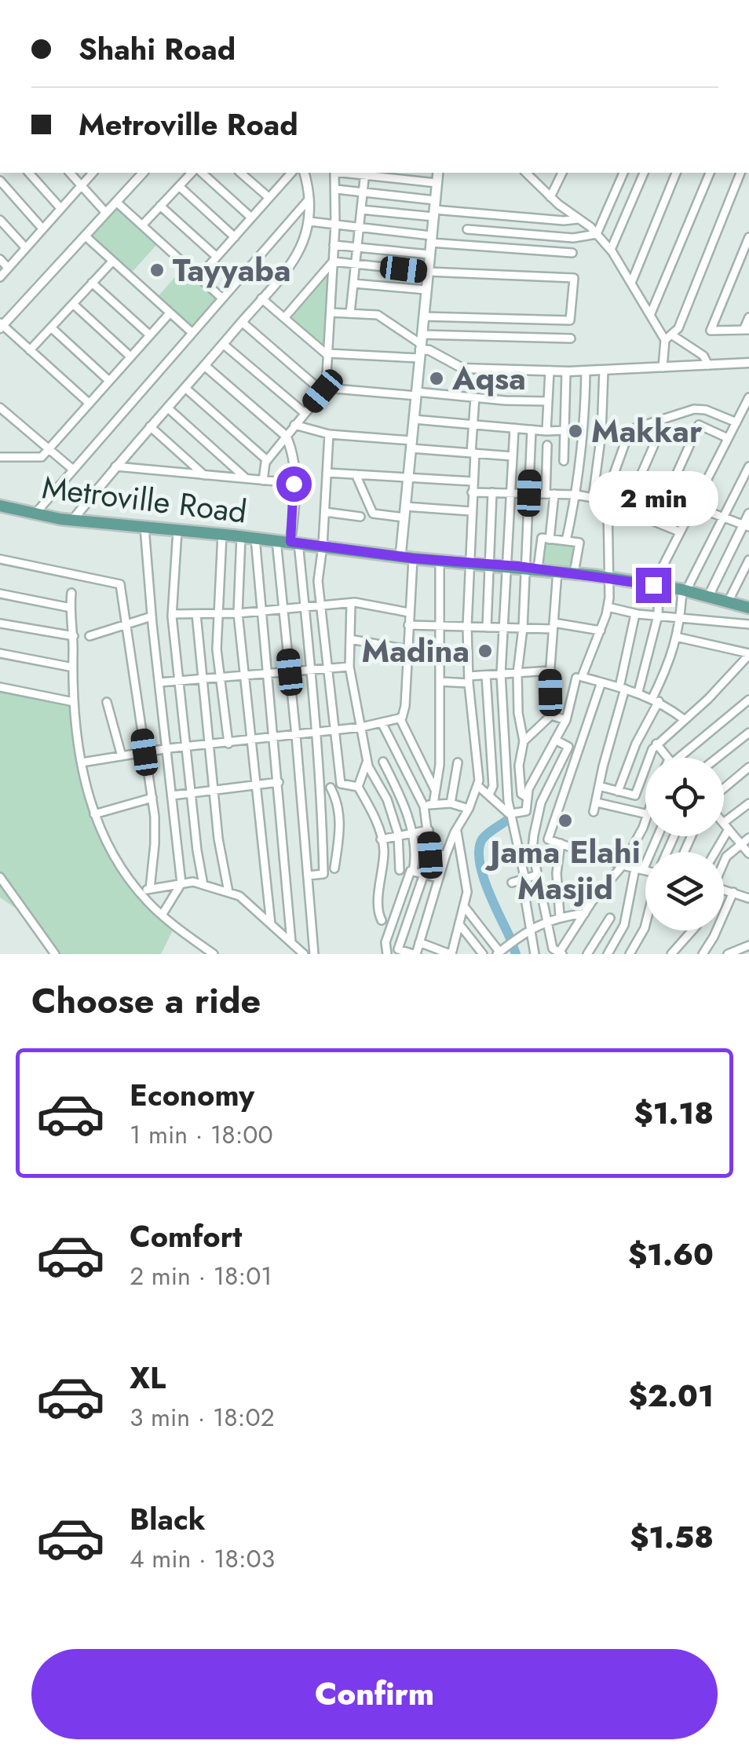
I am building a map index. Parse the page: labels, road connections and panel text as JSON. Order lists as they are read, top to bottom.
{
  "streets": {
    "main road": ["Metroville Road"]
  },
  "places": [
    "Tayyaba",
    "Aqsa",
    "Makkar",
    "Madina",
    "Jama Elahi Masjid"
  ],
  "page": {
    "banner": ["Shahi Road", "Metroville Road"],
    "bubble": "2 min",
    "heading": "Choose a ride",
    "list": [
      {
        "name": "Economy",
        "note": "1 min · 18:00",
        "value": "$1.18"
      },
      {
        "name": "Comfort",
        "note": "2 min · 18:01",
        "value": "$1.60"
      },
      {
        "name": "XL",
        "note": "3 min · 18:02",
        "value": "$2.01"
      },
      {
        "name": "Black",
        "note": "4 min · 18:03",
        "value": "$1.58"
      }
    ],
    "buttons": "Confirm"
  }
}
